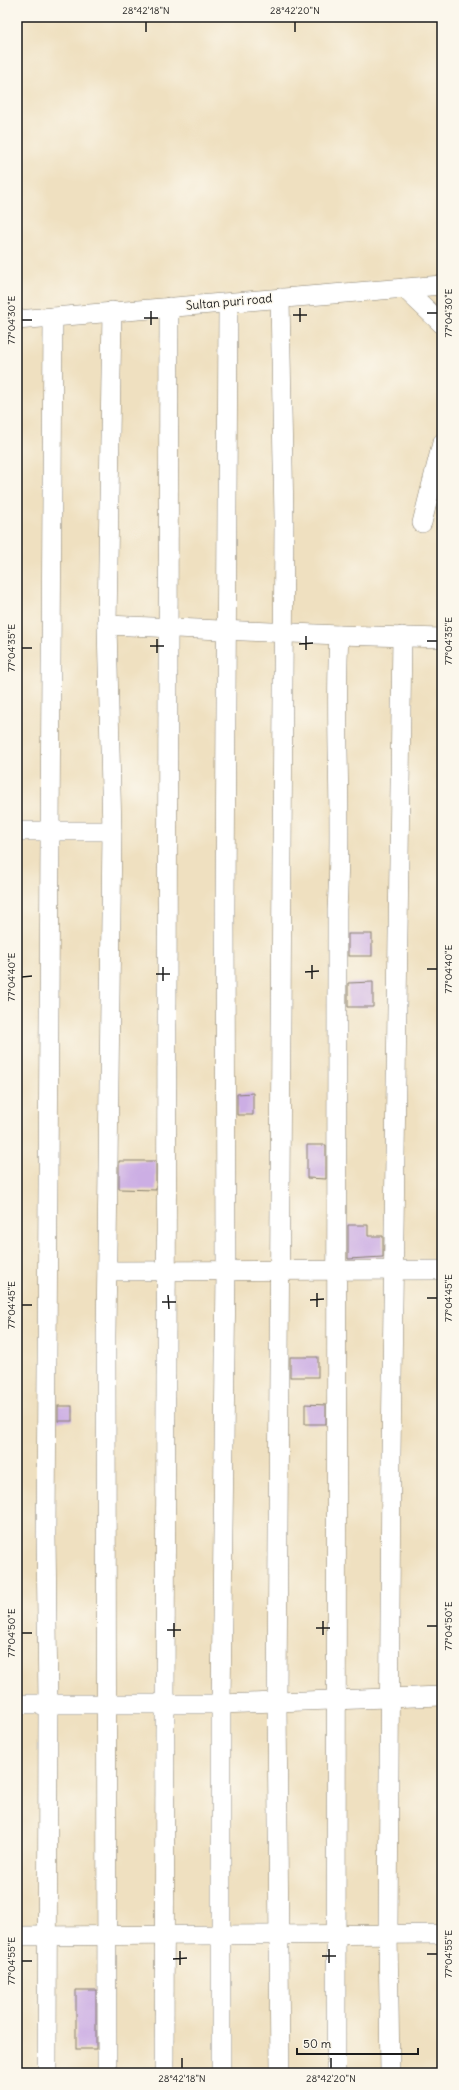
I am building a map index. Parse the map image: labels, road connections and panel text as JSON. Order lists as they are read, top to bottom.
{
  "streets": {
    "street": ["Sultan puri road"]
  },
  "scale_bar": "50 m",
  "coordinates": [
    "28°42'18\"N",
    "28°42'20\"N",
    "77°04'30\"E",
    "77°04'35\"E",
    "77°04'40\"E",
    "77°04'45\"E",
    "77°04'50\"E",
    "77°04'55\"E"
  ]
}
